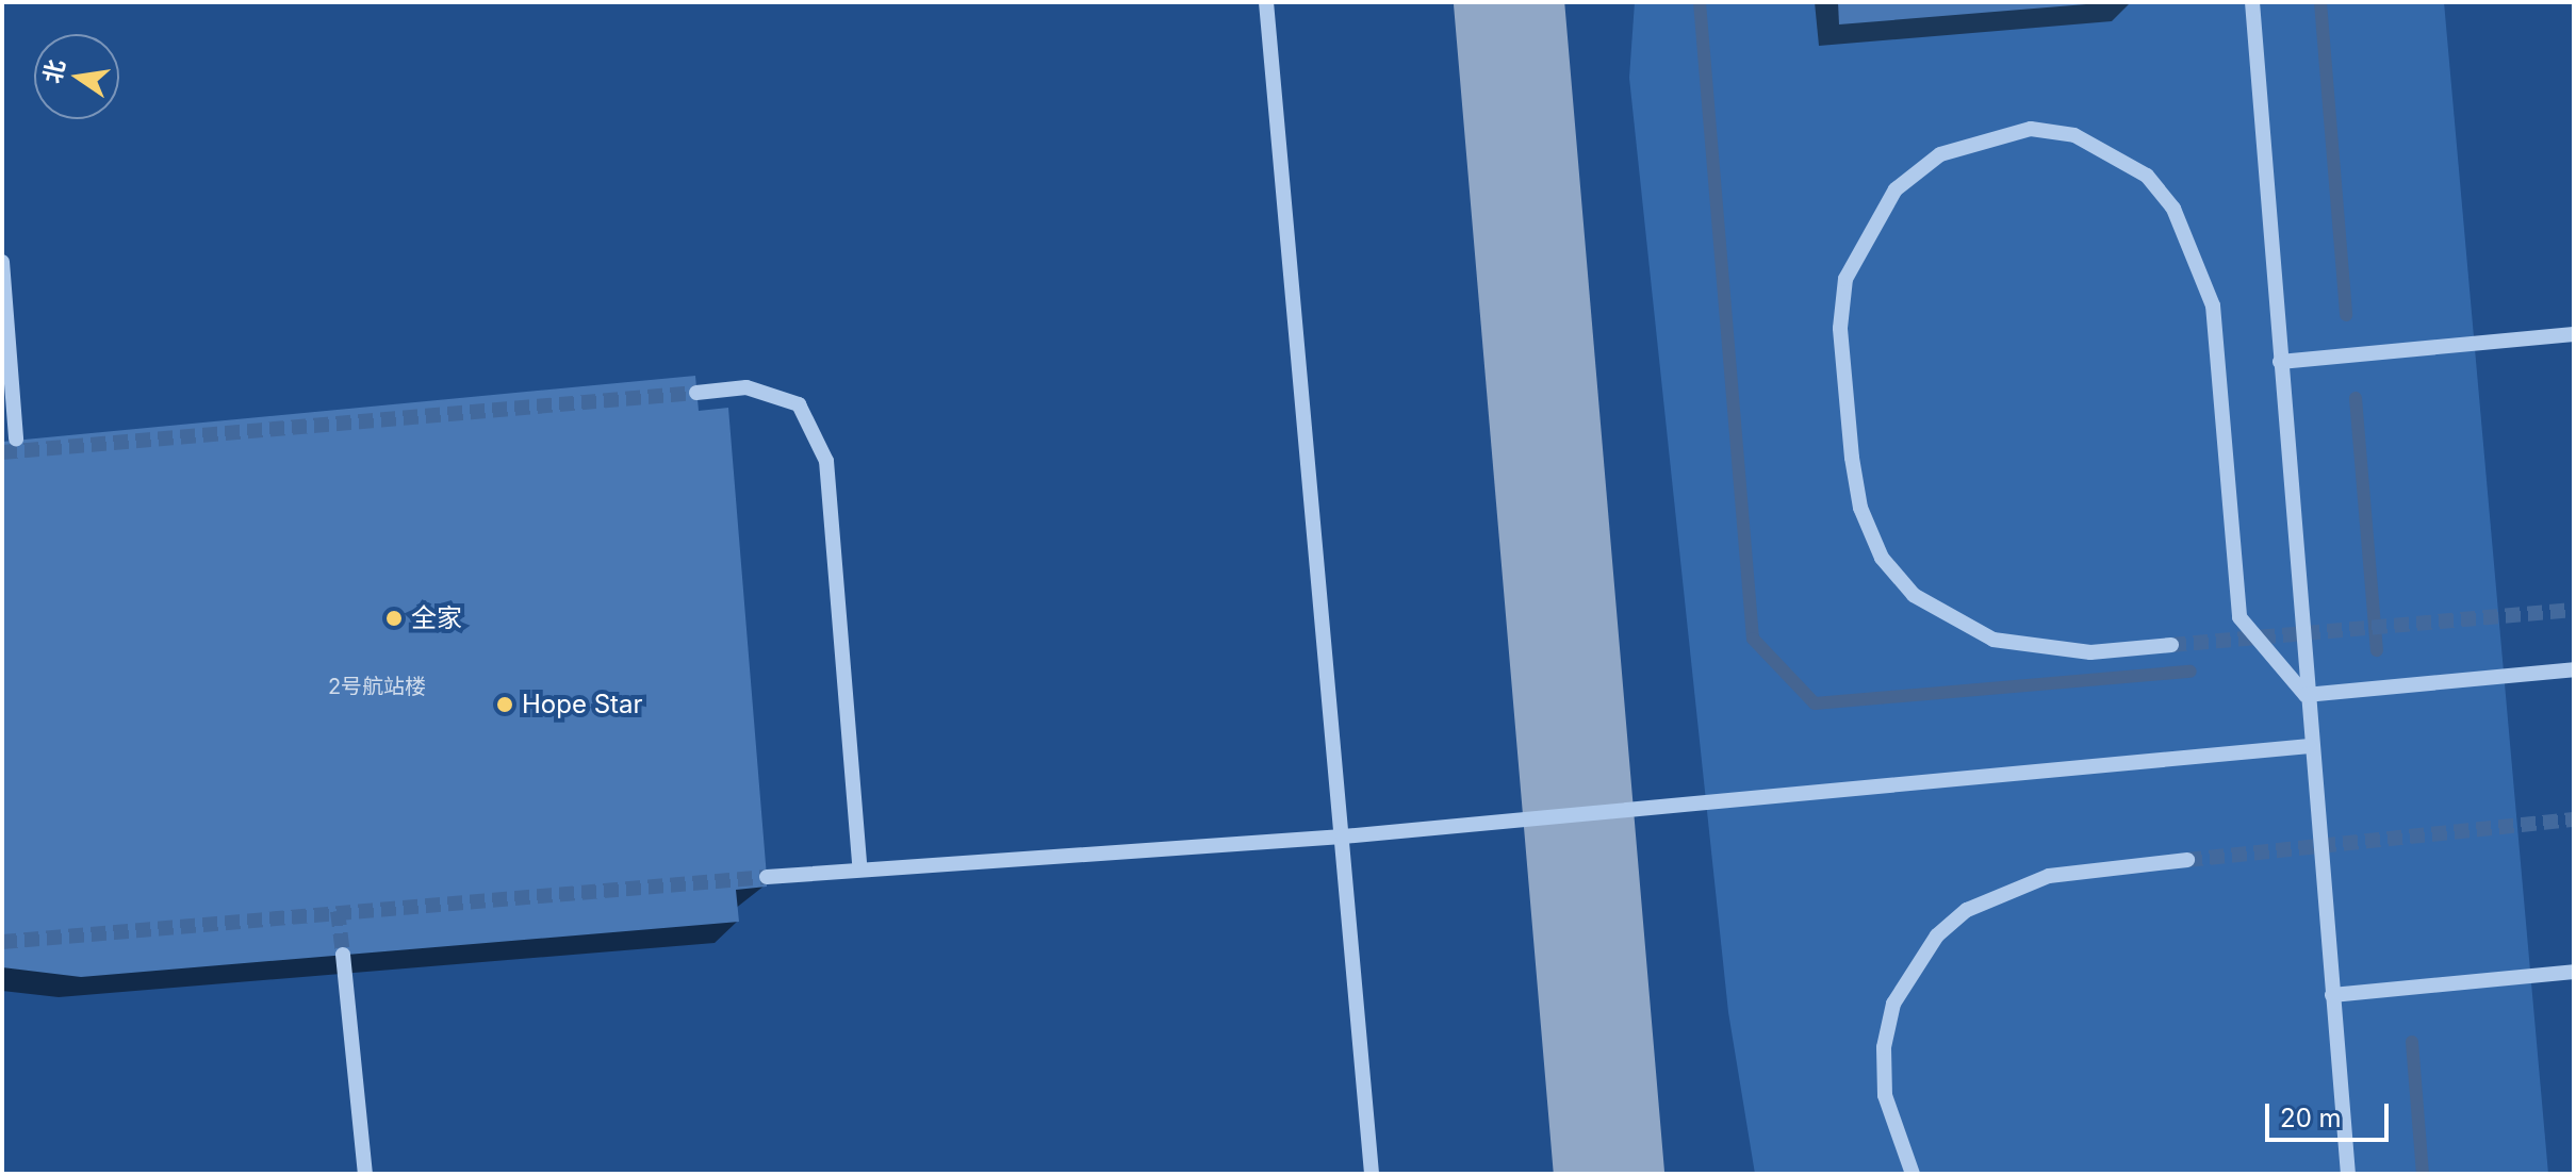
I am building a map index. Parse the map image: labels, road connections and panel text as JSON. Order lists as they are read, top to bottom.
{
  "places": ["全家", "Hope Star"],
  "house_numbers": ["2号航站楼"],
  "scale_bar": "20 m",
  "north": "left"
}
